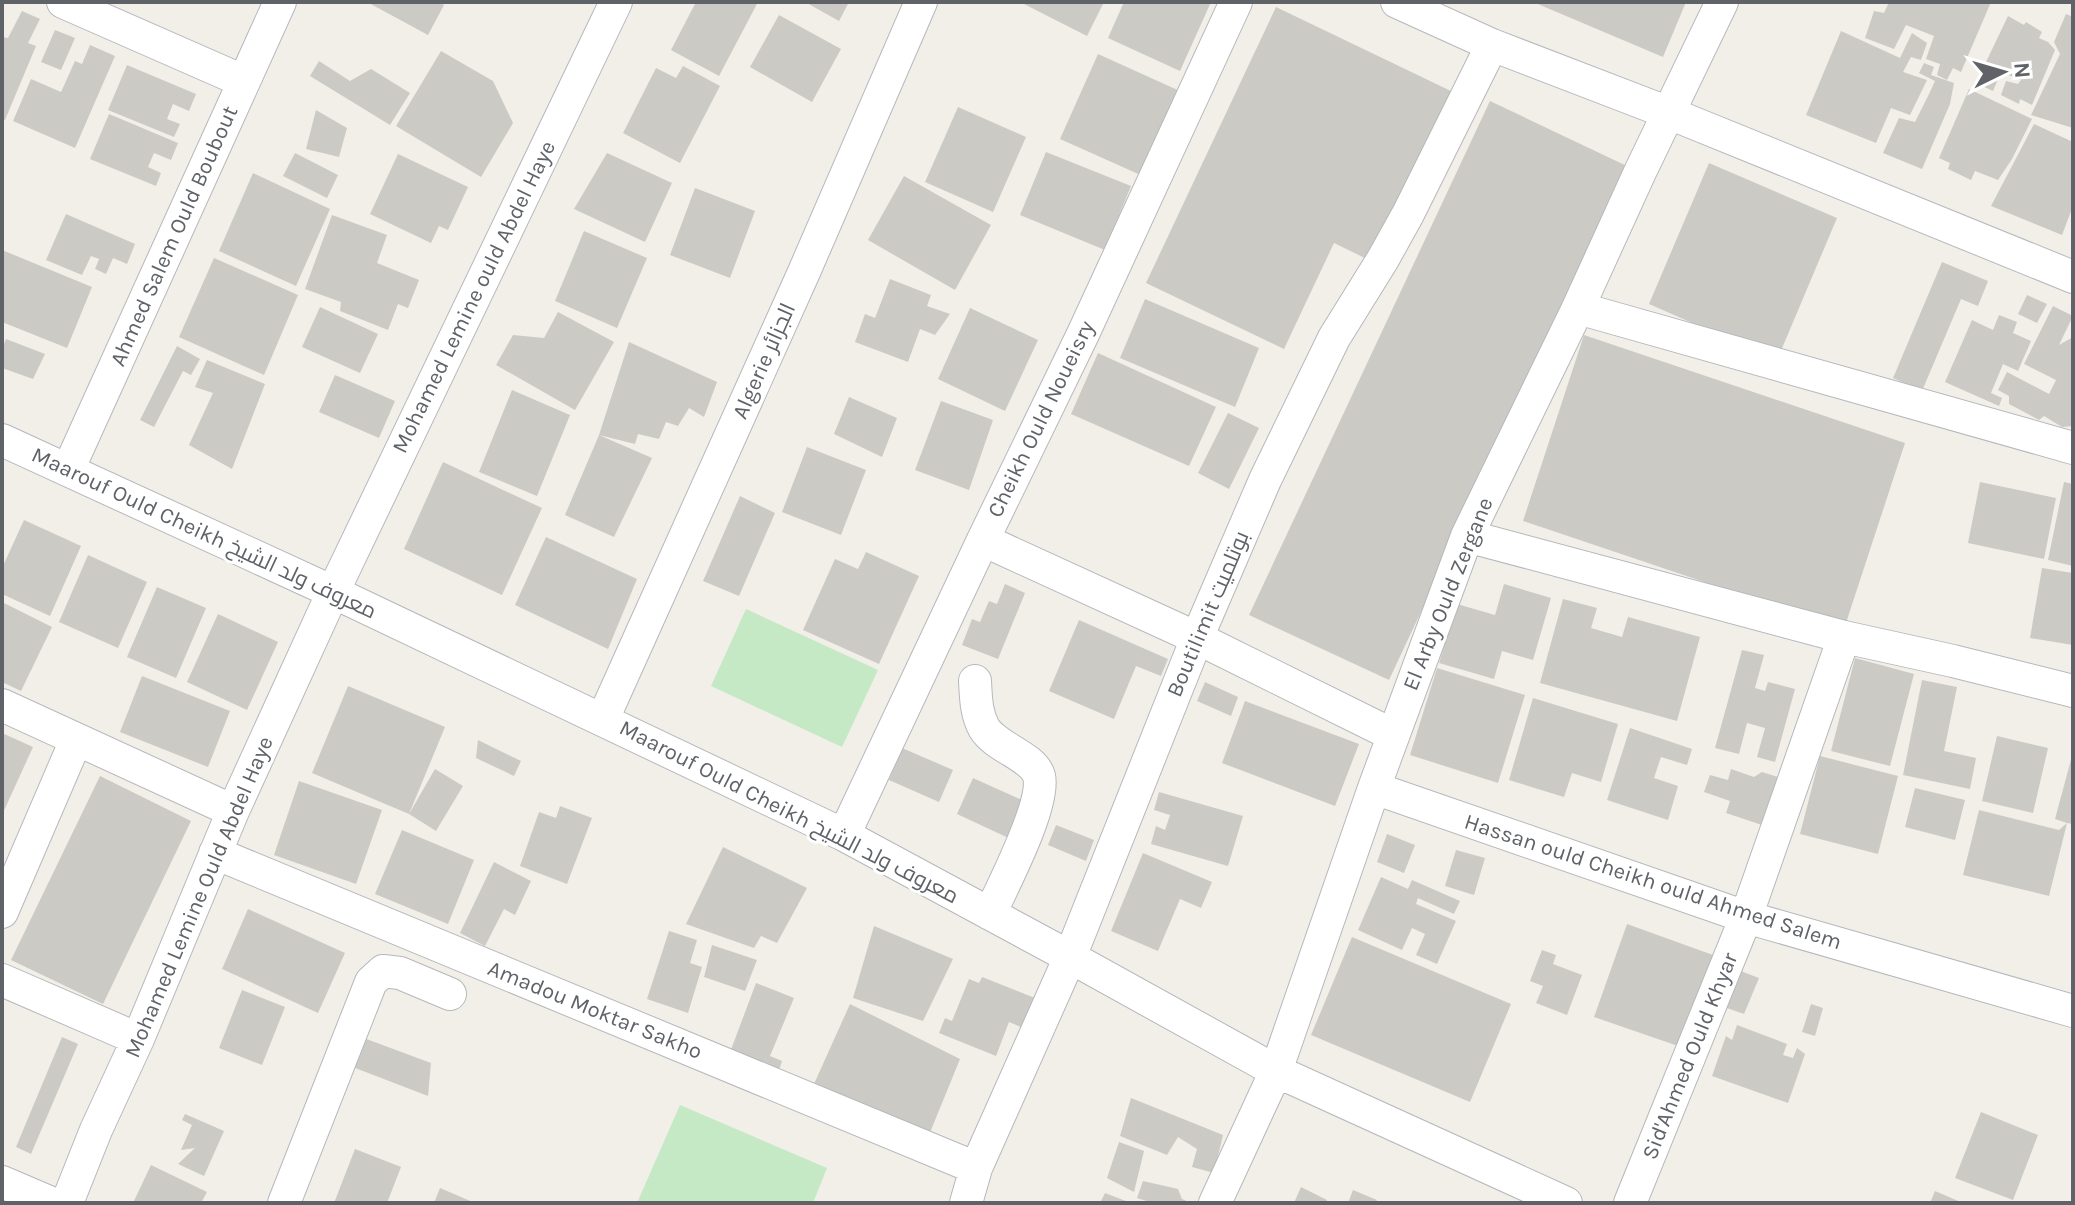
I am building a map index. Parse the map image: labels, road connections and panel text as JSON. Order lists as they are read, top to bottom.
{
  "streets": {
    "street": [
      "Ahmed Salem Ould Boubout",
      "Mohamed Lemine ould Abdel Haye",
      "Algerie الجزائر",
      "Cheikh Ould Noueisry",
      "Maarouf Ould Cheikh معروف ولد الشيخ",
      "El Arby Ould Zergane",
      "Boutilimit بوتلميت",
      "Hassan ould Cheikh ould Ahmed Salem",
      "Mohamed Lemine Ould Abdel Haye",
      "Amadou Moktar Sakho",
      "Sid'Ahmed Ould Khyar"
    ]
  },
  "crossings": [
    ["Ahmed Salem Ould Boubout", "Maarouf Ould Cheikh معروف ولد الشيخ"],
    ["Mohamed Lemine ould Abdel Haye", "Maarouf Ould Cheikh معروف ولد الشيخ"],
    ["Mohamed Lemine ould Abdel Haye", "Mohamed Lemine Ould Abdel Haye"],
    ["Algerie الجزائر", "Maarouf Ould Cheikh معروف ولد الشيخ"],
    ["Cheikh Ould Noueisry", "Maarouf Ould Cheikh معروف ولد الشيخ"],
    ["Maarouf Ould Cheikh معروف ولد الشيخ", "El Arby Ould Zergane"],
    ["Maarouf Ould Cheikh معروف ولد الشيخ", "Boutilimit بوتلميت"],
    ["Maarouf Ould Cheikh معروف ولد الشيخ", "Mohamed Lemine Ould Abdel Haye"],
    ["El Arby Ould Zergane", "Hassan ould Cheikh ould Ahmed Salem"],
    ["Boutilimit بوتلميت", "Amadou Moktar Sakho"],
    ["Hassan ould Cheikh ould Ahmed Salem", "Sid'Ahmed Ould Khyar"],
    ["Mohamed Lemine Ould Abdel Haye", "Amadou Moktar Sakho"]
  ],
  "north": "right"
}
